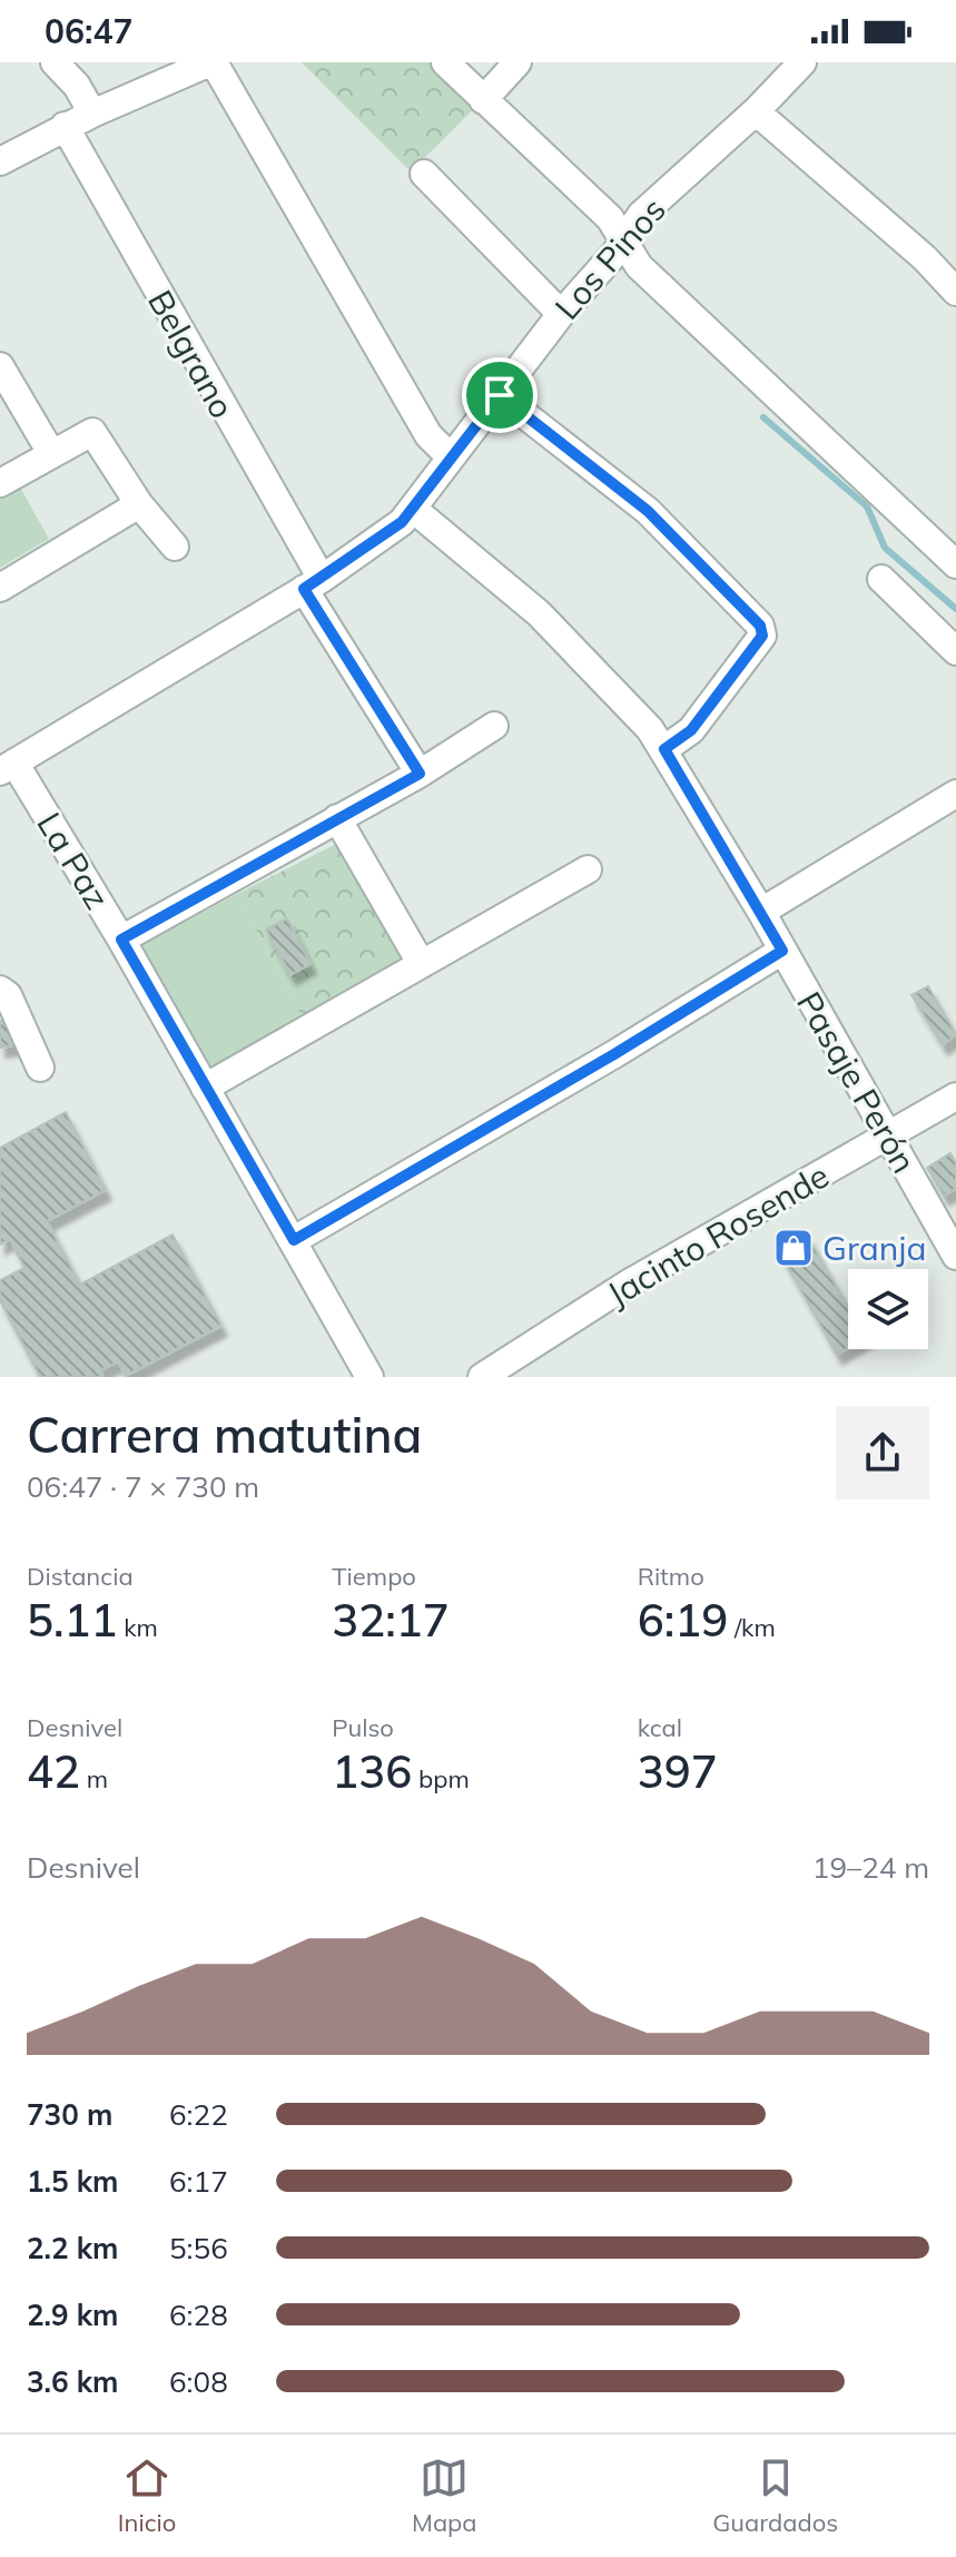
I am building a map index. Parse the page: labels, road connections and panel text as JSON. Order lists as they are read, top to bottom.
{
  "streets": {
    "street": [
      "Los Pinos",
      "Belgrano",
      "La Paz",
      "Pasaje Perón",
      "Jacinto Rosende"
    ]
  },
  "crossings": [
    ["Los Pinos", "Belgrano"],
    ["Los Pinos", "La Paz"],
    ["Los Pinos", "Pasaje Perón"],
    ["Pasaje Perón", "Jacinto Rosende"]
  ],
  "places": {
    "shop": ["Granja"]
  },
  "page": {
    "status": "06:47",
    "heading": ["Carrera matutina", "06:47 · 7 × 730 m"],
    "stats": [
      ["Distancia", "5.11 km"],
      ["Tiempo", "32:17"],
      ["Ritmo", "6:19 /km"],
      ["Desnivel", "42 m"],
      ["Pulso", "136 bpm"],
      ["kcal", "397"]
    ],
    "chart": ["Desnivel", "19–24 m"],
    "list": [
      {
        "name": "730 m",
        "note": "6:22"
      },
      {
        "name": "1.5 km",
        "note": "6:17"
      },
      {
        "name": "2.2 km",
        "note": "5:56"
      },
      {
        "name": "2.9 km",
        "note": "6:28"
      },
      {
        "name": "3.6 km",
        "note": "6:08"
      }
    ],
    "tabs": ["Inicio", "Mapa", "Guardados"]
  }
}
